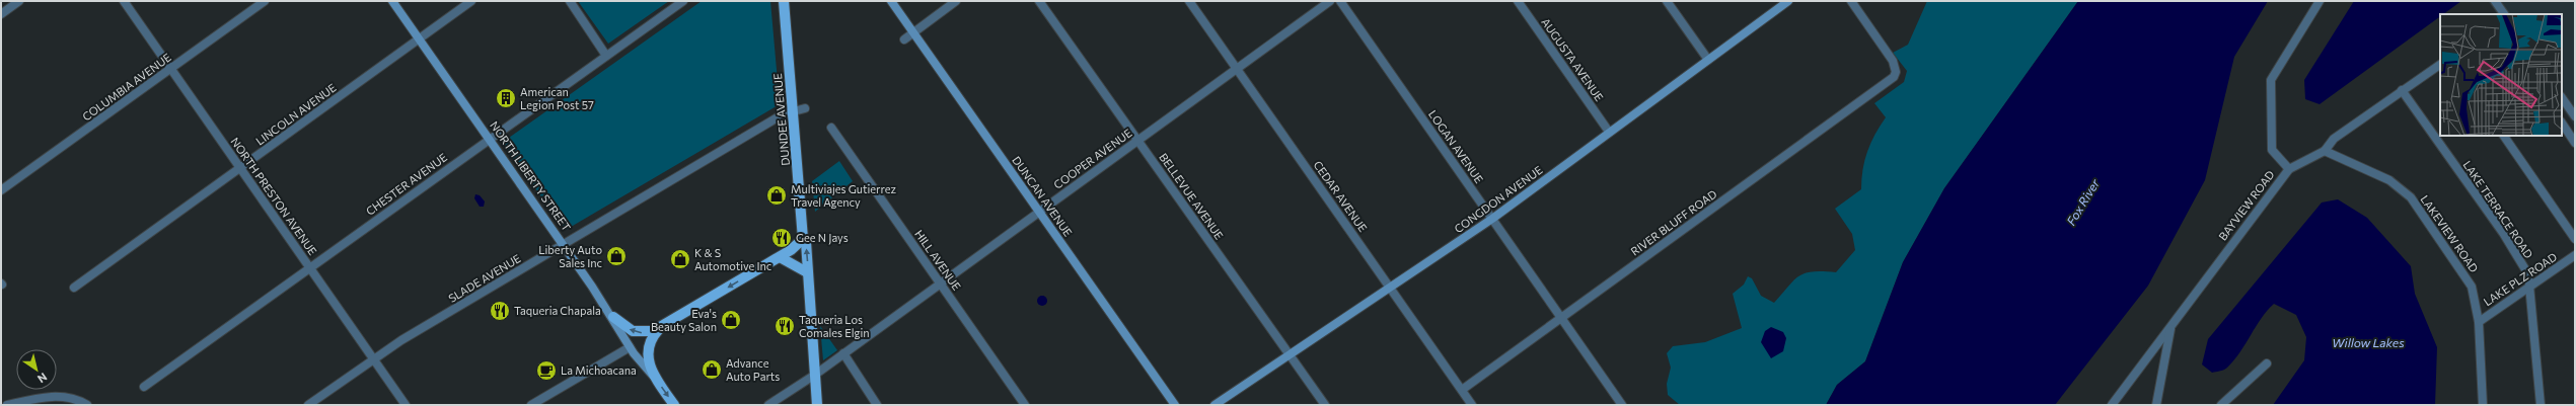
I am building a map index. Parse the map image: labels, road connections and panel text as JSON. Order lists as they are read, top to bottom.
{
  "streets": {
    "main road": ["DUNDEE AVENUE", "NORTH LIBERTY STREET"],
    "street": [
      "AUGUSTA AVENUE",
      "COLUMBIA AVENUE",
      "LINCOLN AVENUE",
      "LOGAN AVENUE",
      "COOPER AVENUE",
      "CHESTER AVENUE",
      "NORTH PRESTON AVENUE",
      "DUNCAN AVENUE",
      "BELLEVUE AVENUE",
      "CEDAR AVENUE",
      "CONGDON AVENUE",
      "BAYVIEW ROAD",
      "LAKE TERRACE ROAD",
      "RIVER BLUFF ROAD",
      "LAKEVIEW ROAD",
      "HILL AVENUE",
      "SLADE AVENUE",
      "LAKE PLZ ROAD"
    ]
  },
  "crossings": [
    ["AUGUSTA AVENUE", "CONGDON AVENUE"],
    ["COLUMBIA AVENUE", "NORTH PRESTON AVENUE"],
    ["LINCOLN AVENUE", "NORTH LIBERTY STREET"],
    ["LINCOLN AVENUE", "NORTH PRESTON AVENUE"],
    ["DUNDEE AVENUE", "COOPER AVENUE"],
    ["DUNDEE AVENUE", "SLADE AVENUE"],
    ["LOGAN AVENUE", "CONGDON AVENUE"],
    ["LOGAN AVENUE", "RIVER BLUFF ROAD"],
    ["COOPER AVENUE", "DUNCAN AVENUE"],
    ["COOPER AVENUE", "BELLEVUE AVENUE"],
    ["COOPER AVENUE", "CEDAR AVENUE"],
    ["COOPER AVENUE", "HILL AVENUE"],
    ["NORTH LIBERTY STREET", "CHESTER AVENUE"],
    ["NORTH LIBERTY STREET", "SLADE AVENUE"],
    ["CHESTER AVENUE", "NORTH PRESTON AVENUE"],
    ["NORTH PRESTON AVENUE", "SLADE AVENUE"],
    ["BELLEVUE AVENUE", "CONGDON AVENUE"],
    ["CEDAR AVENUE", "CONGDON AVENUE"],
    ["CEDAR AVENUE", "RIVER BLUFF ROAD"],
    ["BAYVIEW ROAD", "LAKE TERRACE ROAD"],
    ["BAYVIEW ROAD", "LAKEVIEW ROAD"],
    ["LAKE TERRACE ROAD", "LAKE PLZ ROAD"],
    ["LAKEVIEW ROAD", "LAKE PLZ ROAD"]
  ],
  "water": ["Fox River", "Willow Lakes"],
  "places": {
    "building": ["American Legion Post 57"],
    "shop": [
      "Multiviajes Gutierrez Travel Agency",
      "Liberty Auto Sales Inc",
      "K & S Automotive Inc",
      "Eva's Beauty Salon",
      "Advance Auto Parts"
    ],
    "restaurant": ["Gee N Jays", "Taqueria Chapala", "Taqueria Los Comales Elgin"],
    "cafe": ["La Michoacana"]
  },
  "north": "bottom right"
}
